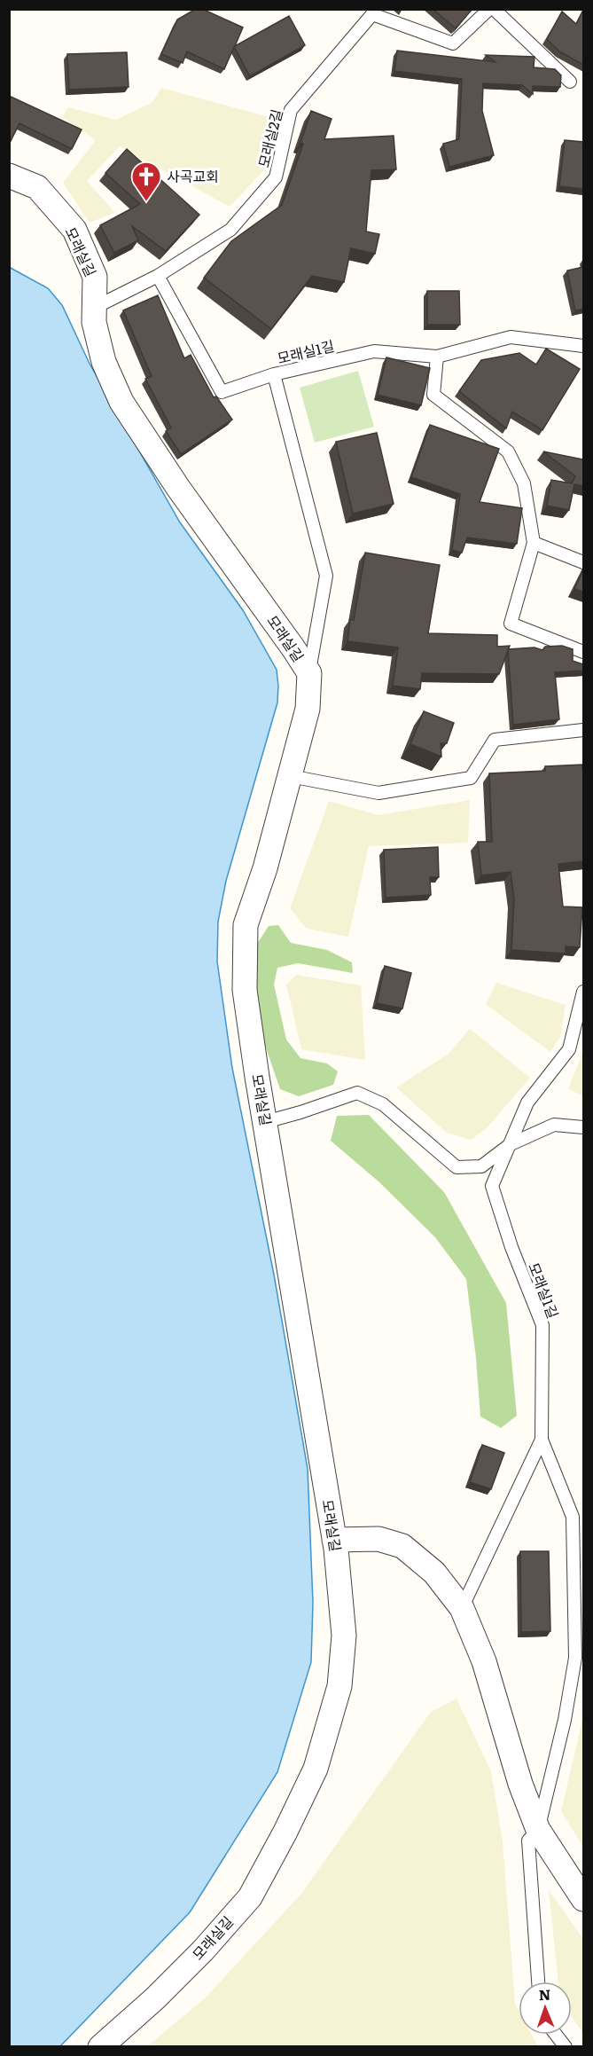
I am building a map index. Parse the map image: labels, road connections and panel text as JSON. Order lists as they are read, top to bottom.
{
  "streets": {
    "street": ["모래실길"],
    "lane": ["모래실2길", "모래실1길"]
  },
  "crossings": [
    ["모래실2길", "모래실길"],
    ["모래실길", "모래실1길"]
  ],
  "places": {
    "church": ["사곡교회"]
  },
  "north": "top"
}
